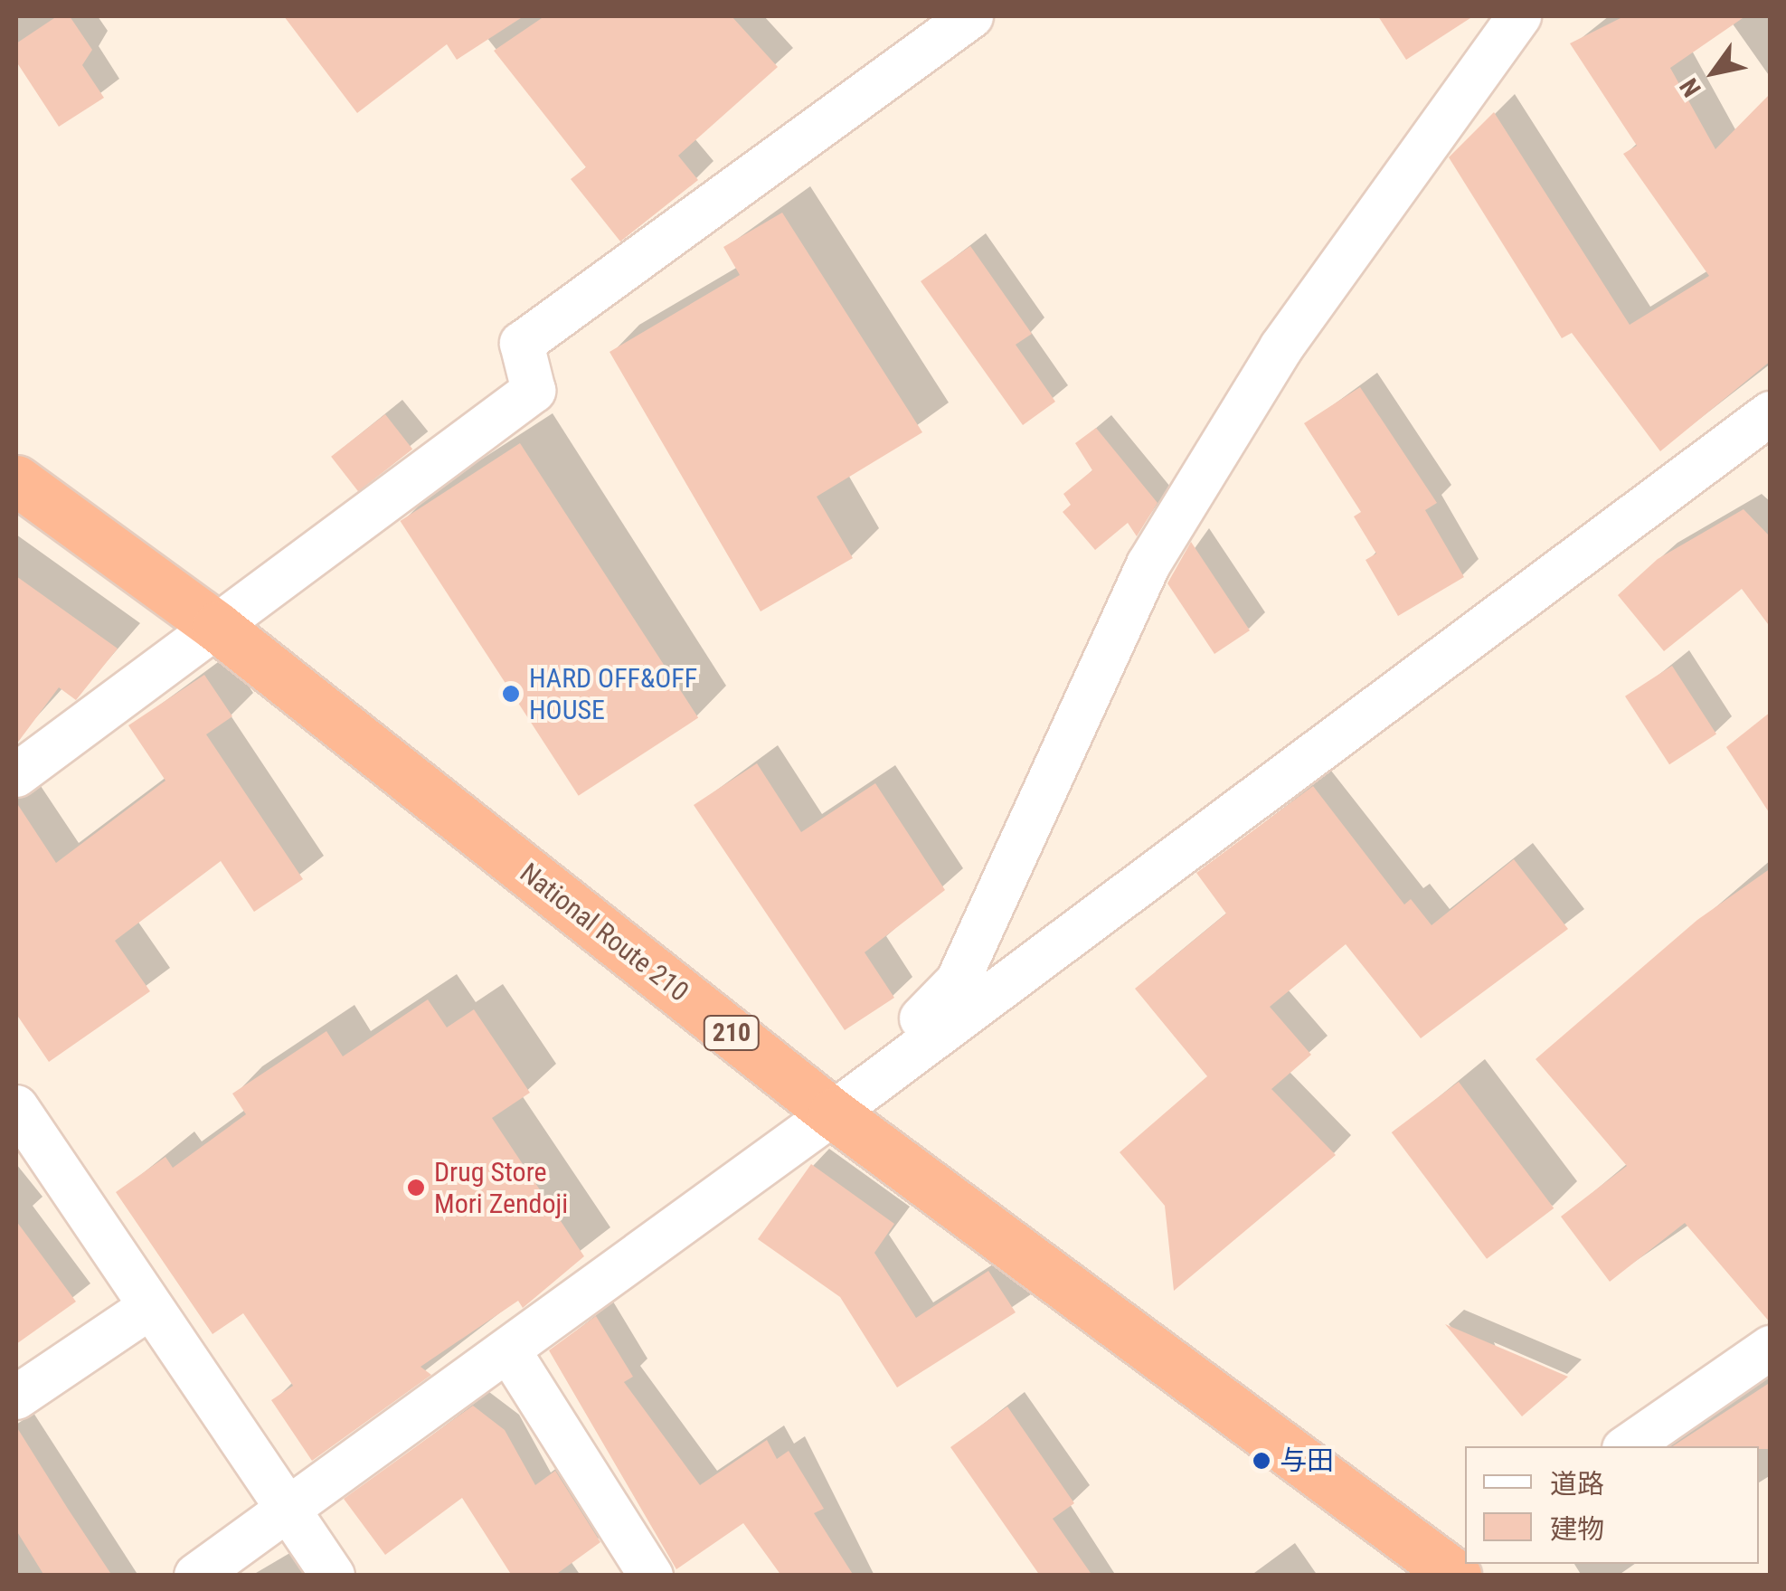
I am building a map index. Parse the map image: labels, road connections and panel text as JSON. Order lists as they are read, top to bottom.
{
  "streets": {
    "highway": ["National Route 210", "210"]
  },
  "places": ["HARD OFF&OFF HOUSE", "Drug Store Mori Zendoji", "与田"],
  "legend": ["道路", "建物"],
  "north": "bottom left"
}
